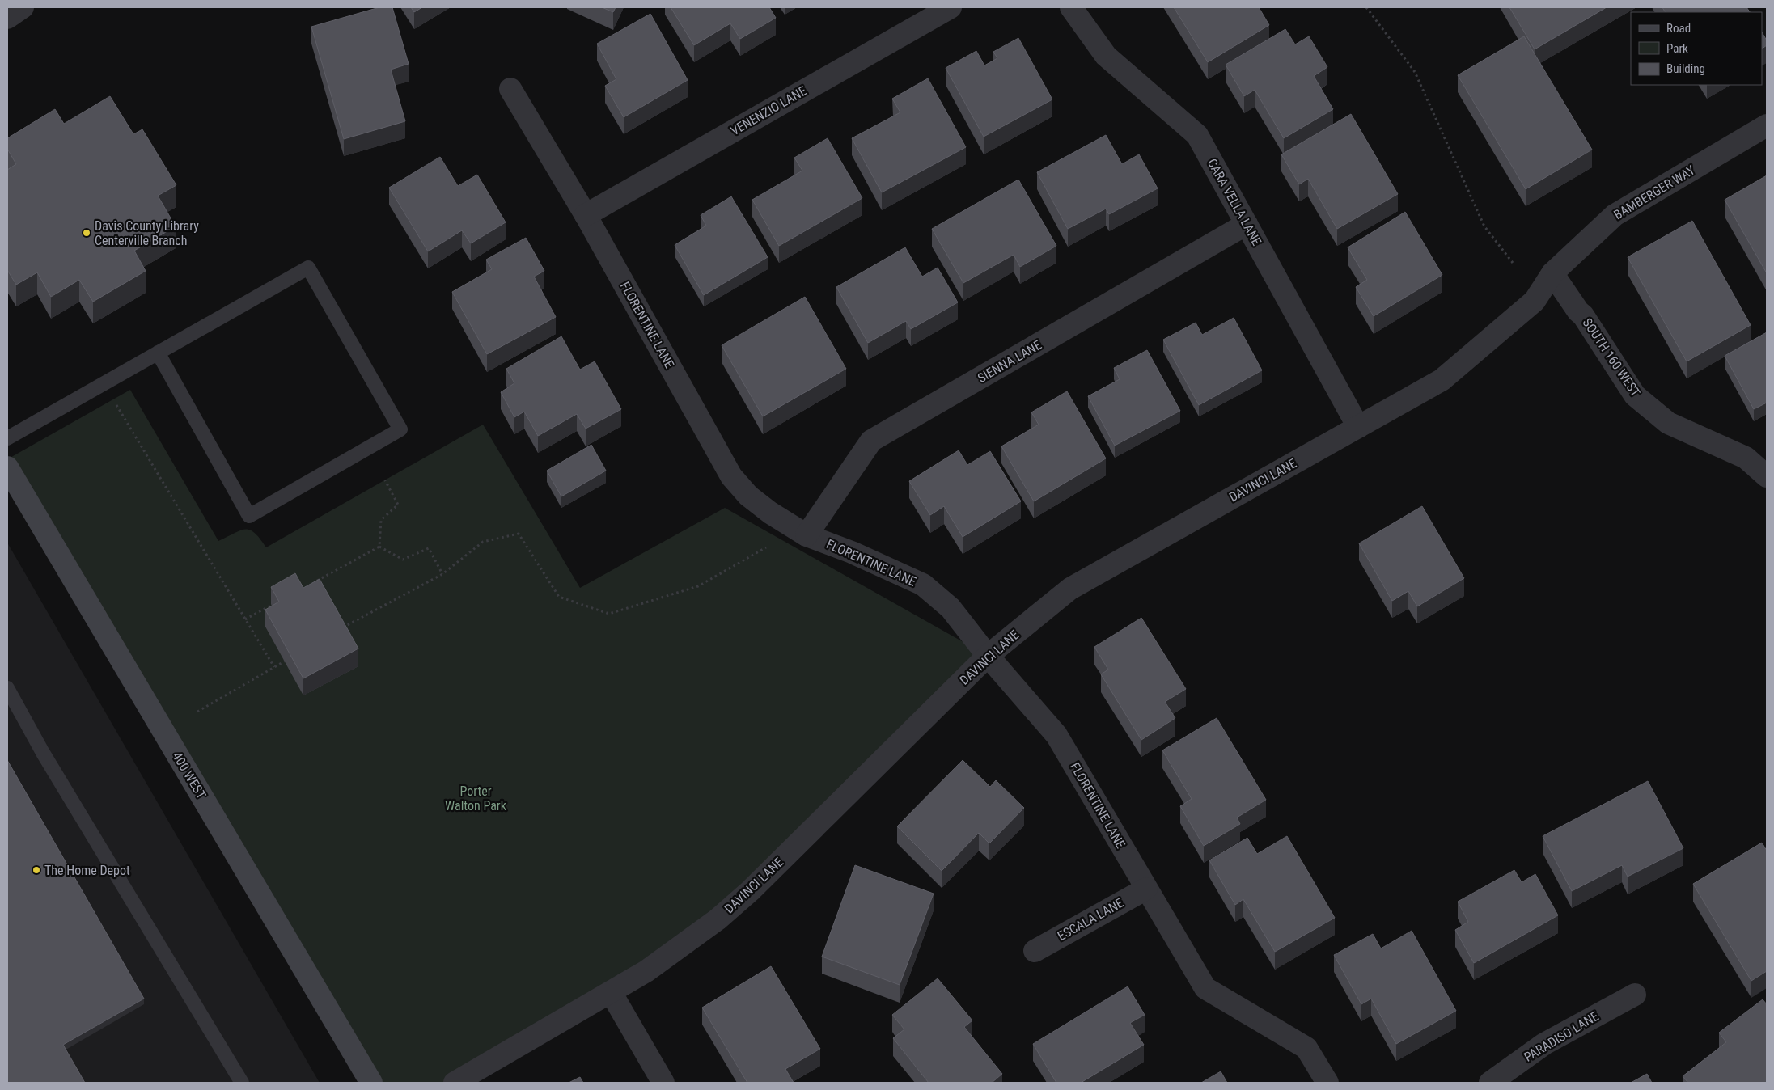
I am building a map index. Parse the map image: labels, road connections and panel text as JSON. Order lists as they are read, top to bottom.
{
  "streets": {
    "main road": ["400 WEST"],
    "street": [
      "VENENZIO LANE",
      "BAMBERGER WAY",
      "CARA VELLA LANE",
      "FLORENTINE LANE",
      "SOUTH 160 WEST",
      "SIENNA LANE",
      "DAVINCI LANE",
      "ESCALA LANE",
      "PARADISO LANE"
    ]
  },
  "crossings": [
    ["VENENZIO LANE", "FLORENTINE LANE"],
    ["BAMBERGER WAY", "SOUTH 160 WEST"],
    ["BAMBERGER WAY", "DAVINCI LANE"],
    ["CARA VELLA LANE", "SIENNA LANE"],
    ["CARA VELLA LANE", "DAVINCI LANE"],
    ["FLORENTINE LANE", "SIENNA LANE"],
    ["FLORENTINE LANE", "DAVINCI LANE"],
    ["FLORENTINE LANE", "ESCALA LANE"],
    ["SOUTH 160 WEST", "DAVINCI LANE"]
  ],
  "parks": ["Porter Walton Park"],
  "places": ["Davis County Library Centerville Branch", "The Home Depot"],
  "legend": ["Road", "Park", "Building"]
}
